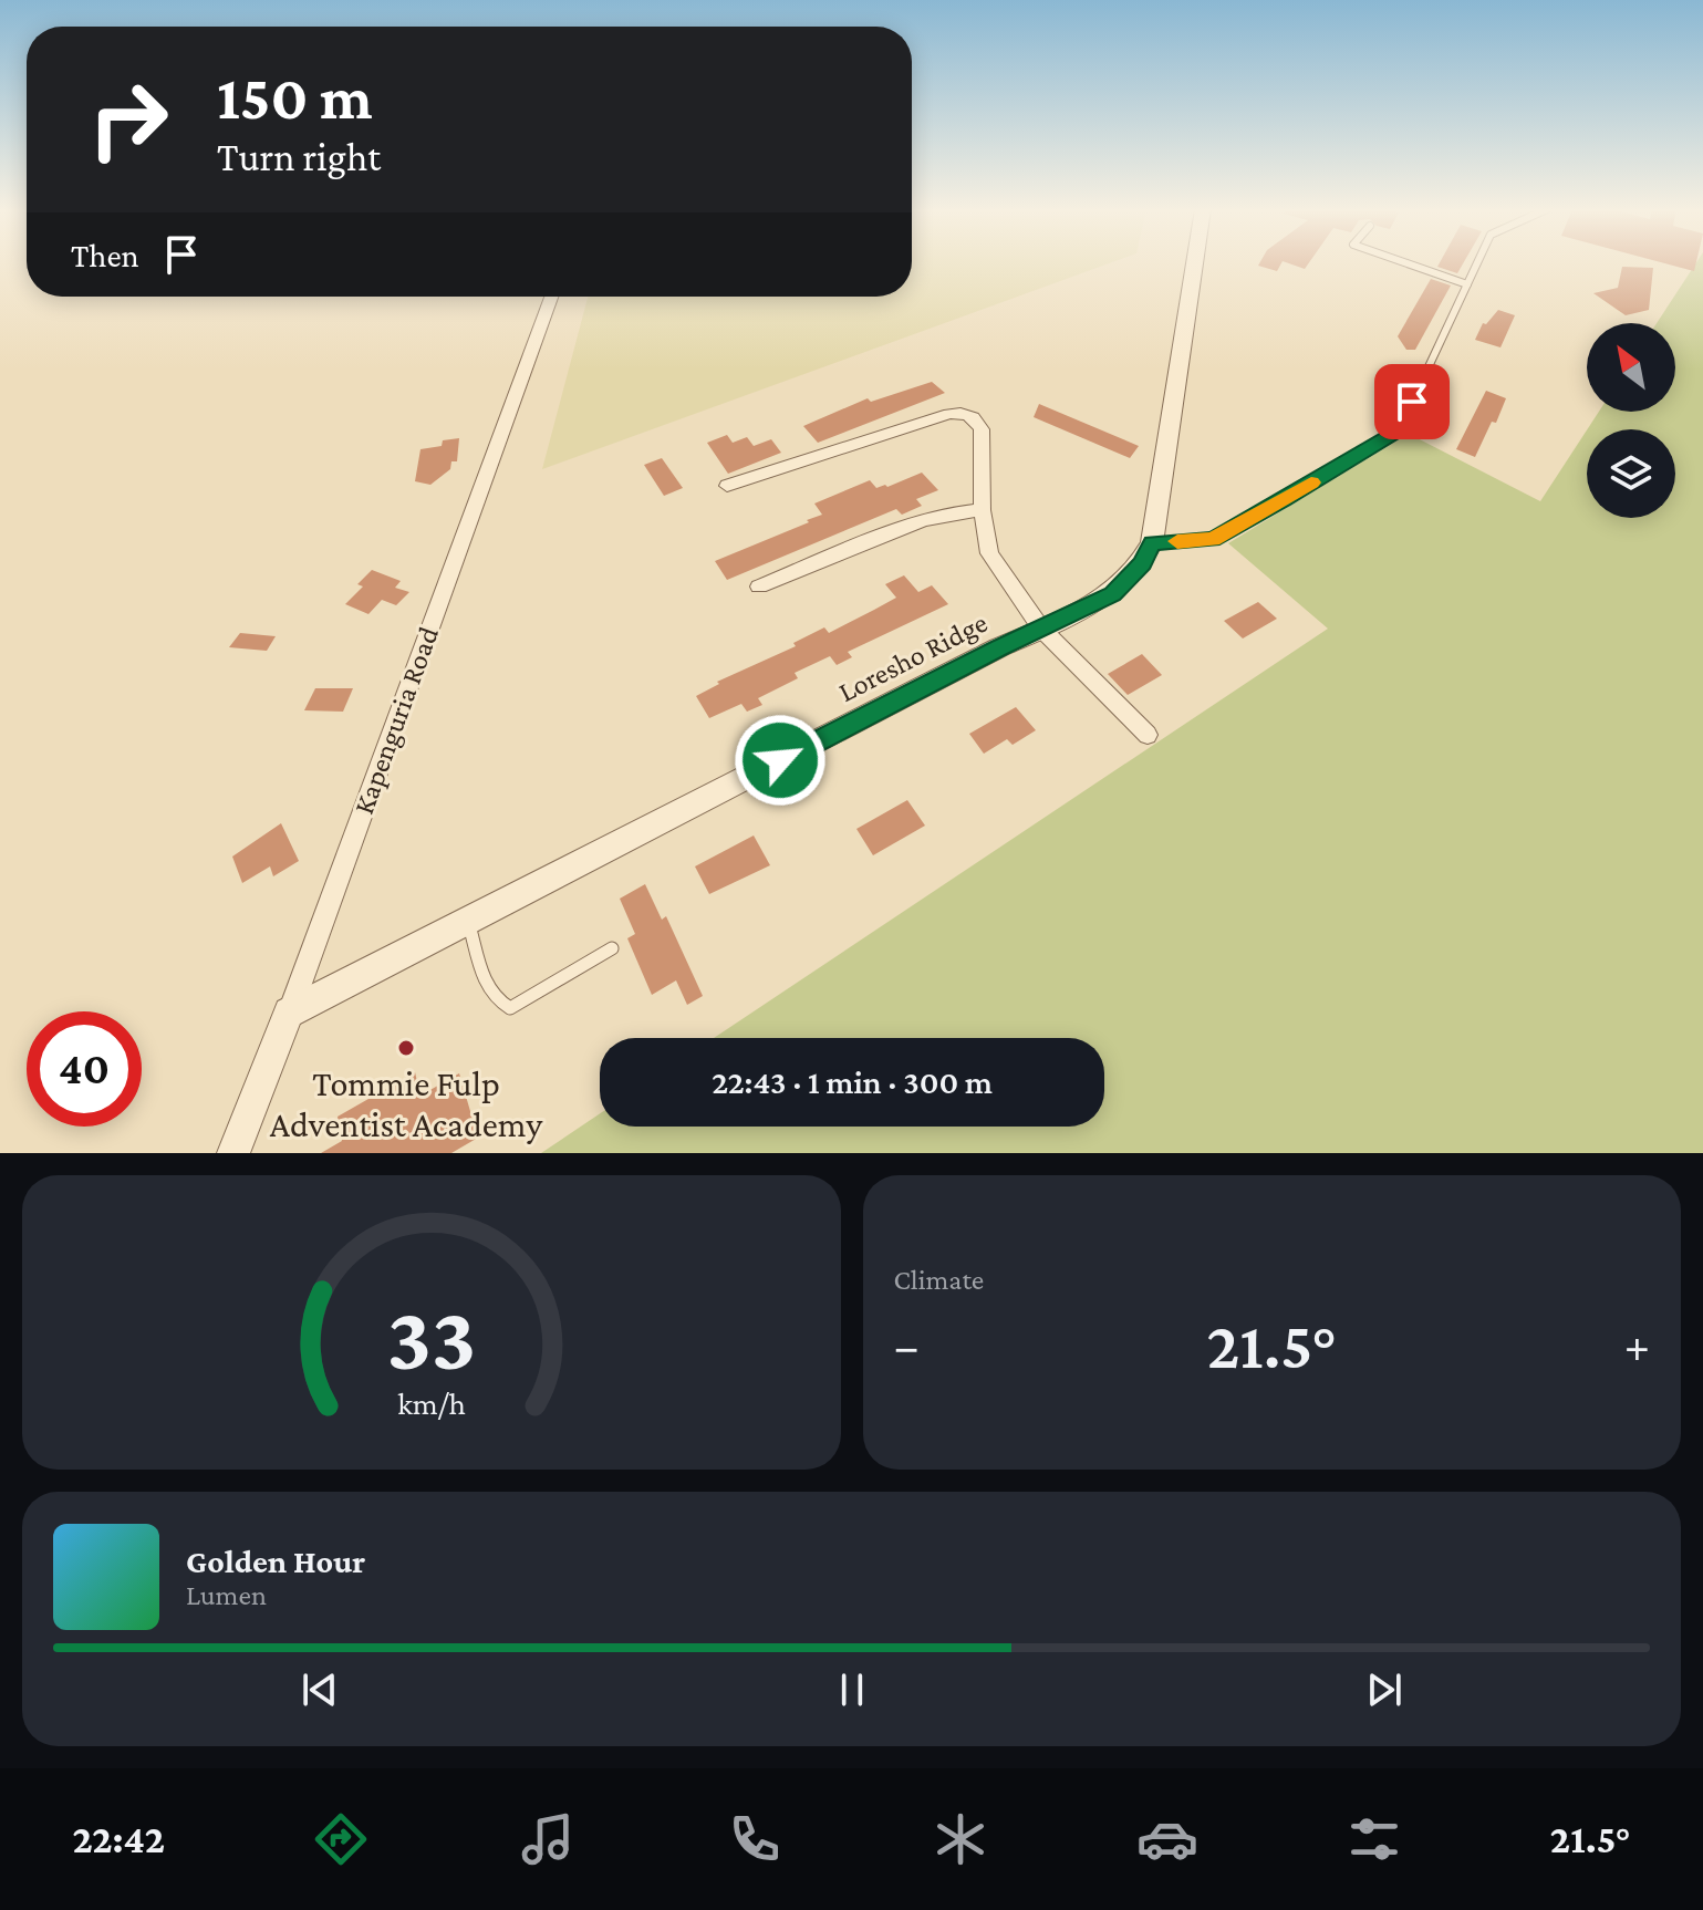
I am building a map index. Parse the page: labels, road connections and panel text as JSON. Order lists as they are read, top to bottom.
{
  "streets": {
    "street": ["Loresho Ridge", "Kapenguria Road"]
  },
  "crossings": [
    ["Loresho Ridge", "Kapenguria Road"]
  ],
  "places": ["Tommie Fulp Adventist Academy"],
  "north": "top left",
  "page": {
    "turn": ["150 m", "Turn right"],
    "then": "Then",
    "limit": "40",
    "trip": "22:43 · 1 min · 300 m",
    "tile": "Climate",
    "heat": ["−", "21.5°", "+"],
    "song": ["Golden Hour", "Lumen"],
    "tabs": ["22:42", "21.5°"],
    "gauge": ["33", "km/h"]
  }
}
